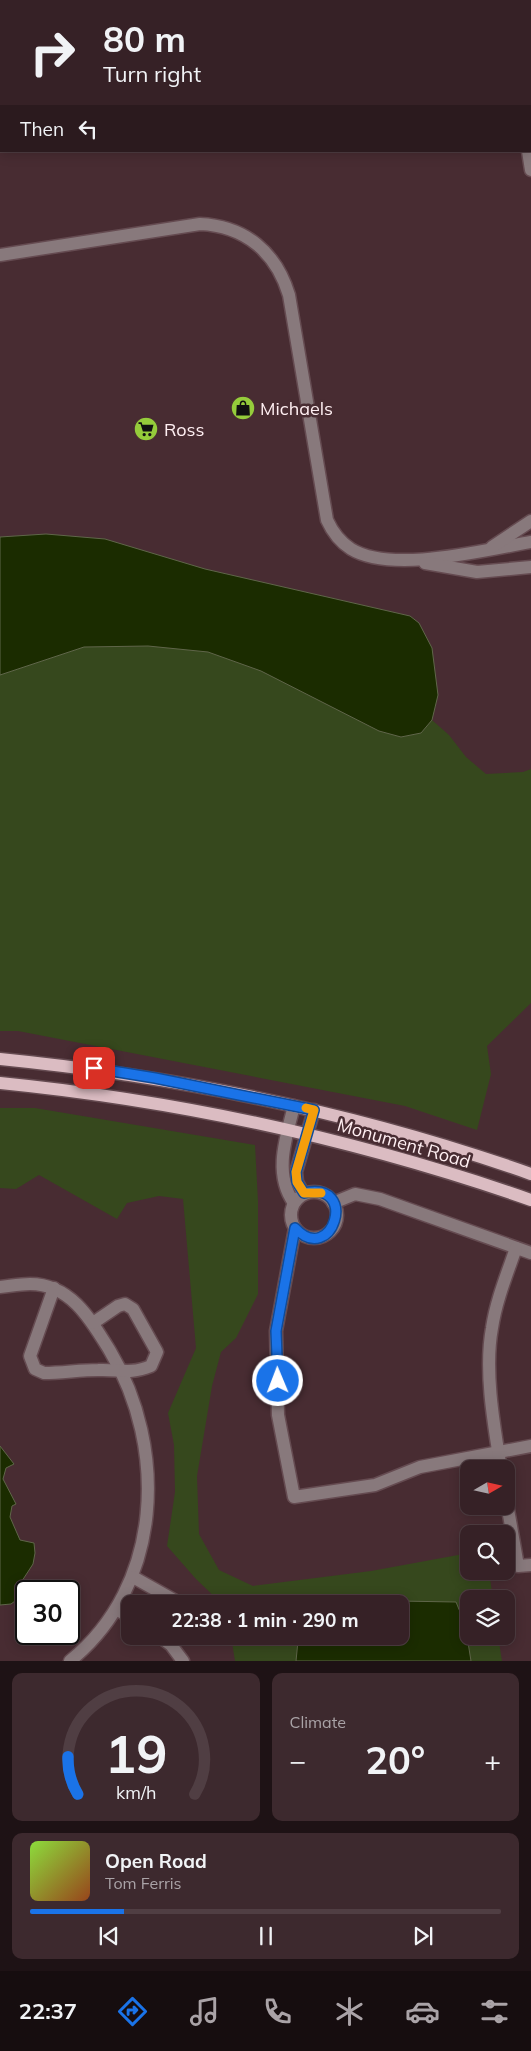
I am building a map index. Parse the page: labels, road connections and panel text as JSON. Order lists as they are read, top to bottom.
{
  "streets": {
    "main road": ["Monument Road"]
  },
  "places": {
    "shop": ["Michaels"],
    "supermarket": ["Ross"]
  },
  "north": "right",
  "page": {
    "turn": ["80 m", "Turn right"],
    "then": "Then",
    "limit": "30",
    "trip": "22:38 · 1 min · 290 m",
    "tile": "Climate",
    "heat": ["−", "20°", "+"],
    "song": ["Open Road", "Tom Ferris"],
    "tabs": "22:37",
    "gauge": ["19", "km/h"]
  }
}
